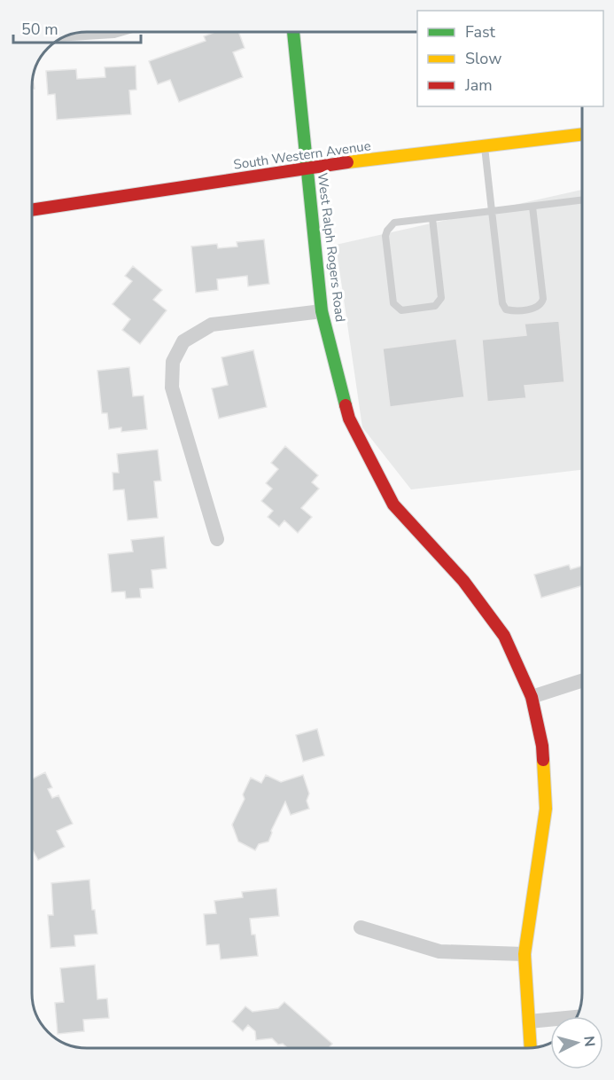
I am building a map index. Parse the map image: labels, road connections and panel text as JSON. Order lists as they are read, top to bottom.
{
  "streets": {
    "street": ["South Western Avenue", "West Ralph Rogers Road"]
  },
  "crossings": [
    ["South Western Avenue", "West Ralph Rogers Road"]
  ],
  "legend": ["Fast", "Slow", "Jam"],
  "scale_bar": "50 m",
  "north": "right"
}
